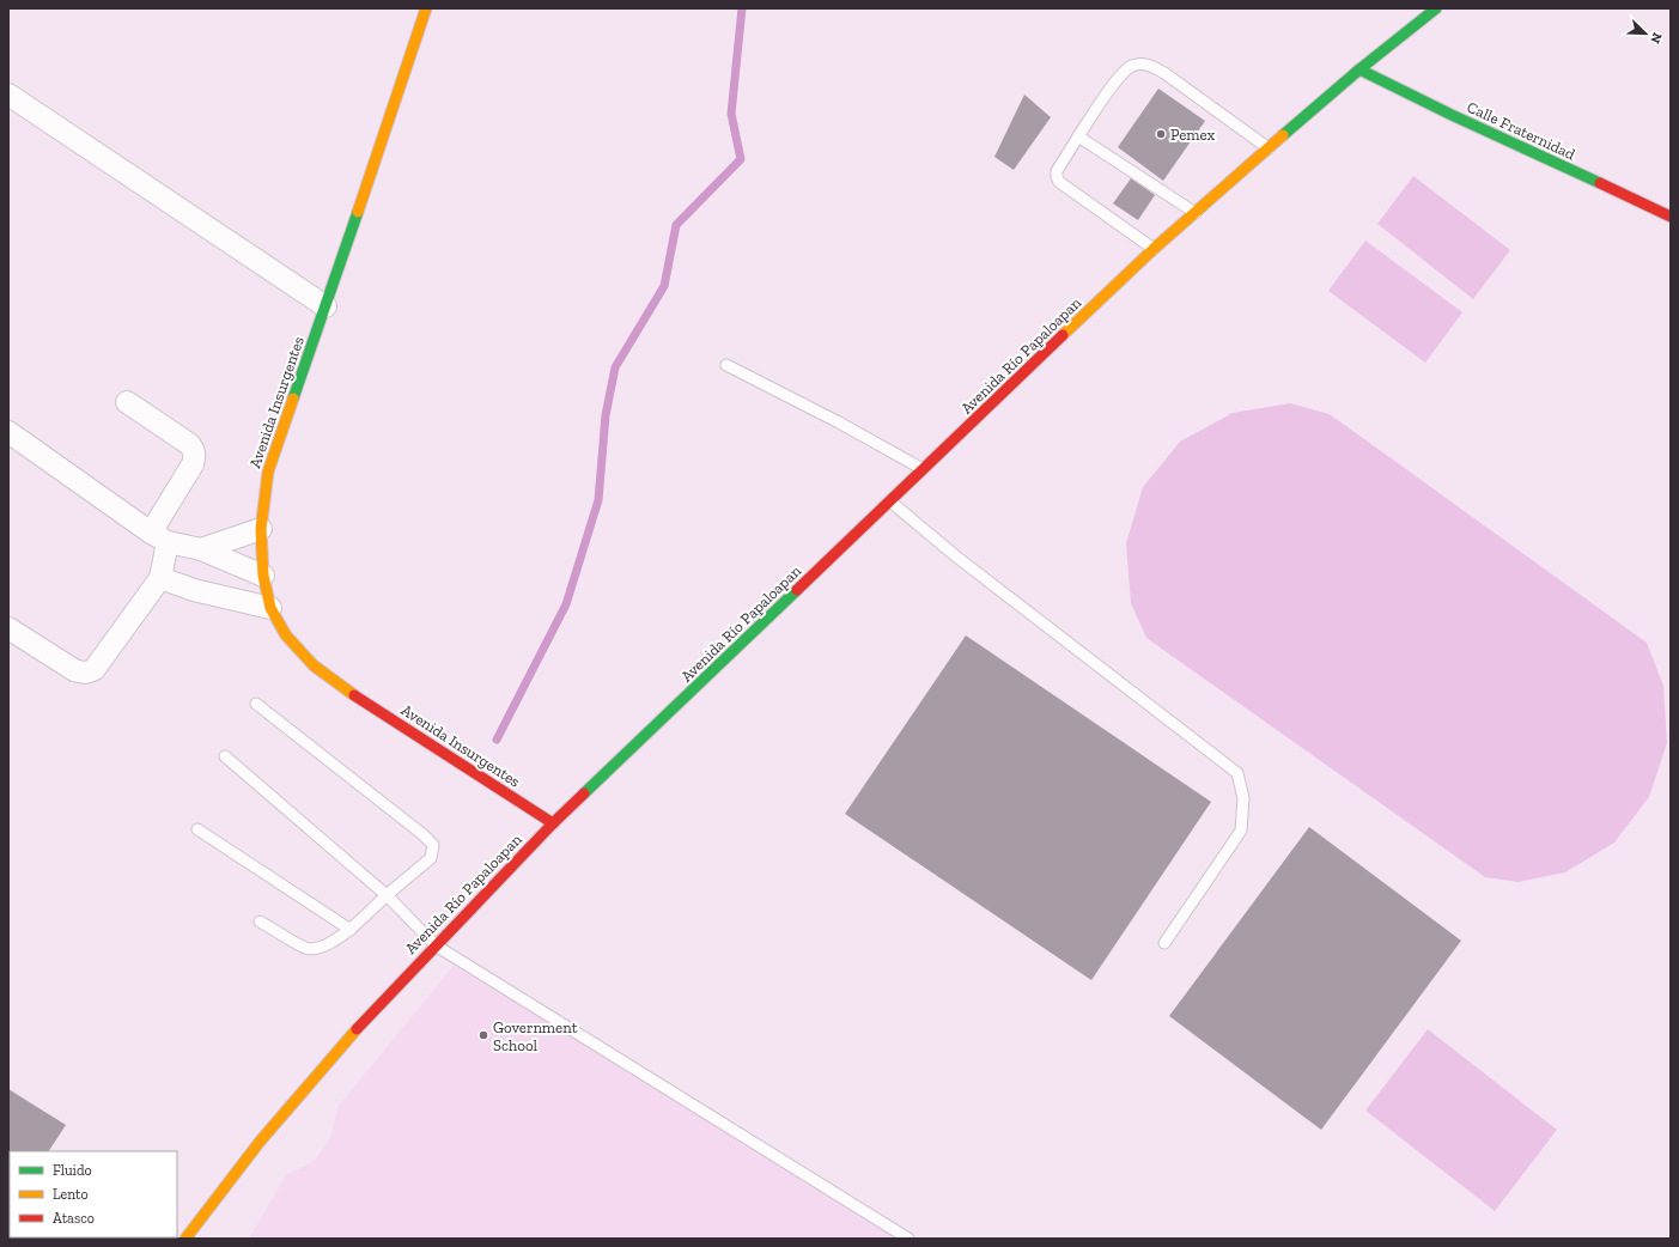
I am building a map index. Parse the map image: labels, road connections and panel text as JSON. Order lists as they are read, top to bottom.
{
  "streets": {
    "main road": ["Calle Fraternidad", "Avenida Río Papaloapan", "Avenida Insurgentes"]
  },
  "crossings": [
    ["Calle Fraternidad", "Avenida Río Papaloapan"],
    ["Avenida Río Papaloapan", "Avenida Insurgentes"]
  ],
  "places": ["Pemex", "Government School"],
  "legend": ["Fluido", "Lento", "Atasco"],
  "north": "bottom right"
}
